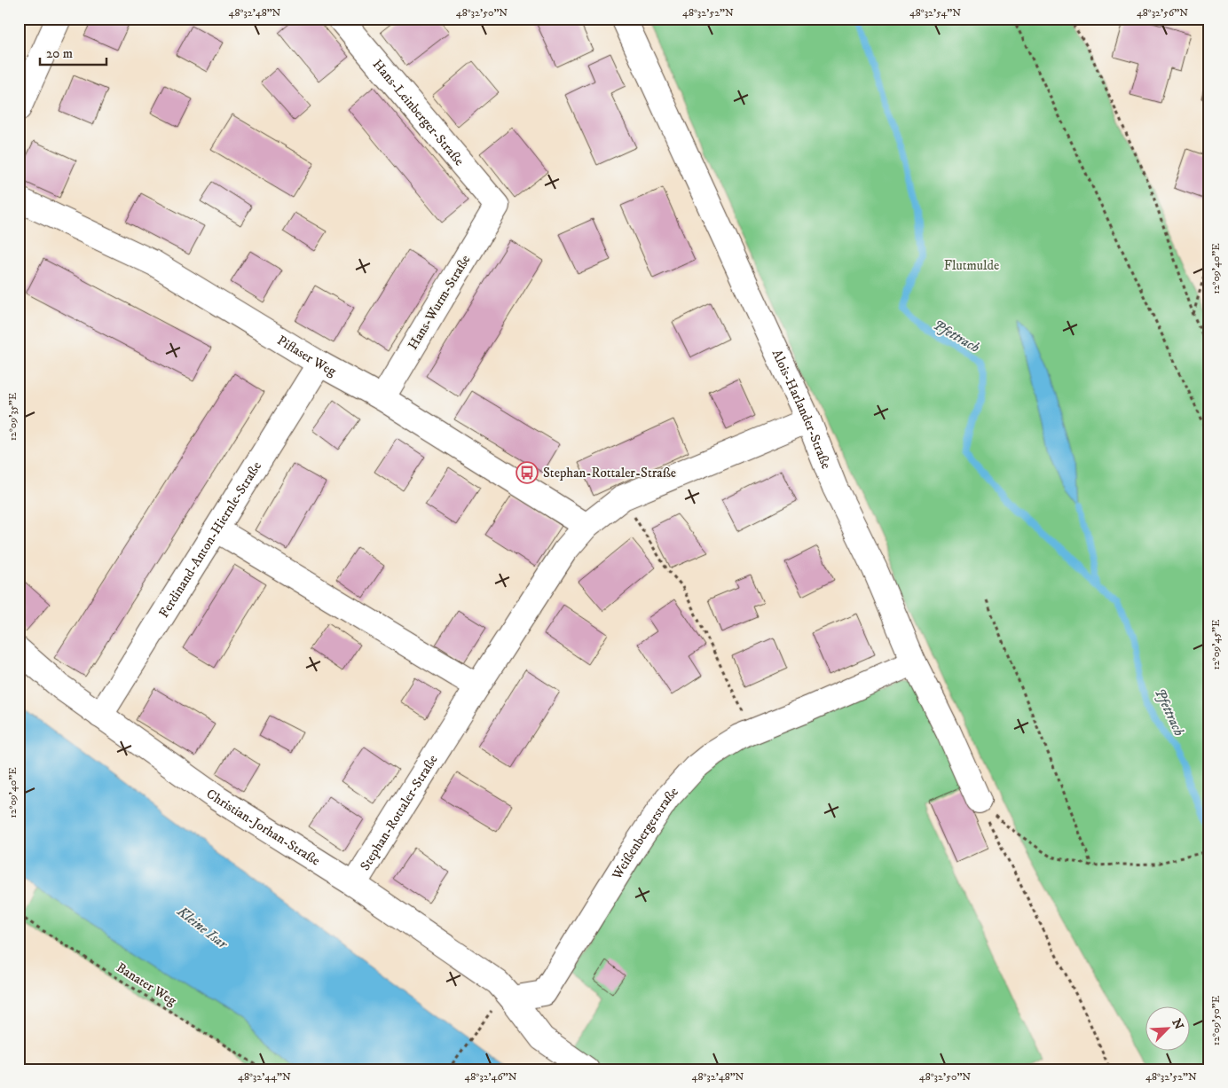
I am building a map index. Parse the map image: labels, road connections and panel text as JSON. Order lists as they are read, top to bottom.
{
  "streets": {
    "street": [
      "Hans-Leinberger-Straße",
      "Hans-Wurm-Straße",
      "Piflaser Weg",
      "Alois-Harlander-Straße",
      "Ferdinand-Anton-Hiernle-Straße",
      "Stephan-Rottaler-Straße",
      "Christian-Jorhan-Straße",
      "Weißenbergerstraße"
    ],
    "path": ["Banater Weg"]
  },
  "crossings": [
    ["Hans-Leinberger-Straße", "Hans-Wurm-Straße"],
    ["Hans-Wurm-Straße", "Piflaser Weg"],
    ["Piflaser Weg", "Ferdinand-Anton-Hiernle-Straße"],
    ["Piflaser Weg", "Stephan-Rottaler-Straße"],
    ["Alois-Harlander-Straße", "Stephan-Rottaler-Straße"],
    ["Alois-Harlander-Straße", "Weißenbergerstraße"],
    ["Ferdinand-Anton-Hiernle-Straße", "Christian-Jorhan-Straße"],
    ["Stephan-Rottaler-Straße", "Christian-Jorhan-Straße"],
    ["Christian-Jorhan-Straße", "Weißenbergerstraße"]
  ],
  "water": ["Pfettrach", "Kleine Isar"],
  "parks": ["Flutmulde"],
  "places": {
    "bus stop": ["Stephan-Rottaler-Straße"]
  },
  "scale_bar": "20 m",
  "north": "top right",
  "coordinates": [
    "48°32'48\"N",
    "48°32'50\"N",
    "48°32'52\"N",
    "48°32'54\"N",
    "48°32'56\"N",
    "12°09'40\"E",
    "12°09'35\"E",
    "12°09'45\"E",
    "12°09'50\"E",
    "48°32'44\"N",
    "48°32'46\"N"
  ]
}
